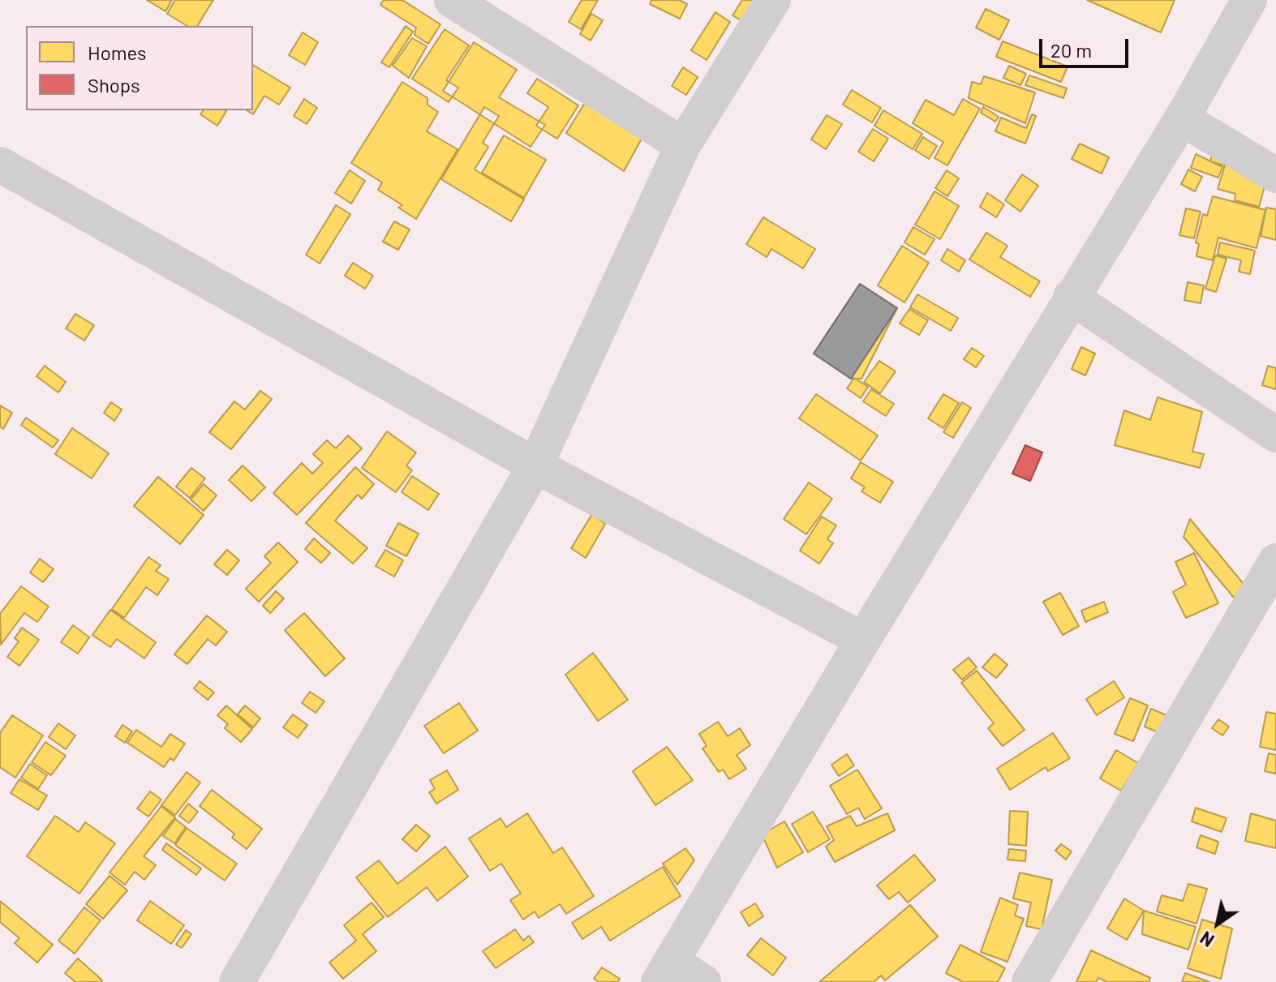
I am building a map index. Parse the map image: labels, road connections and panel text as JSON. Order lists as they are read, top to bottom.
{
  "legend": ["Homes", "Shops"],
  "scale_bar": "20 m",
  "north": "bottom left"
}
